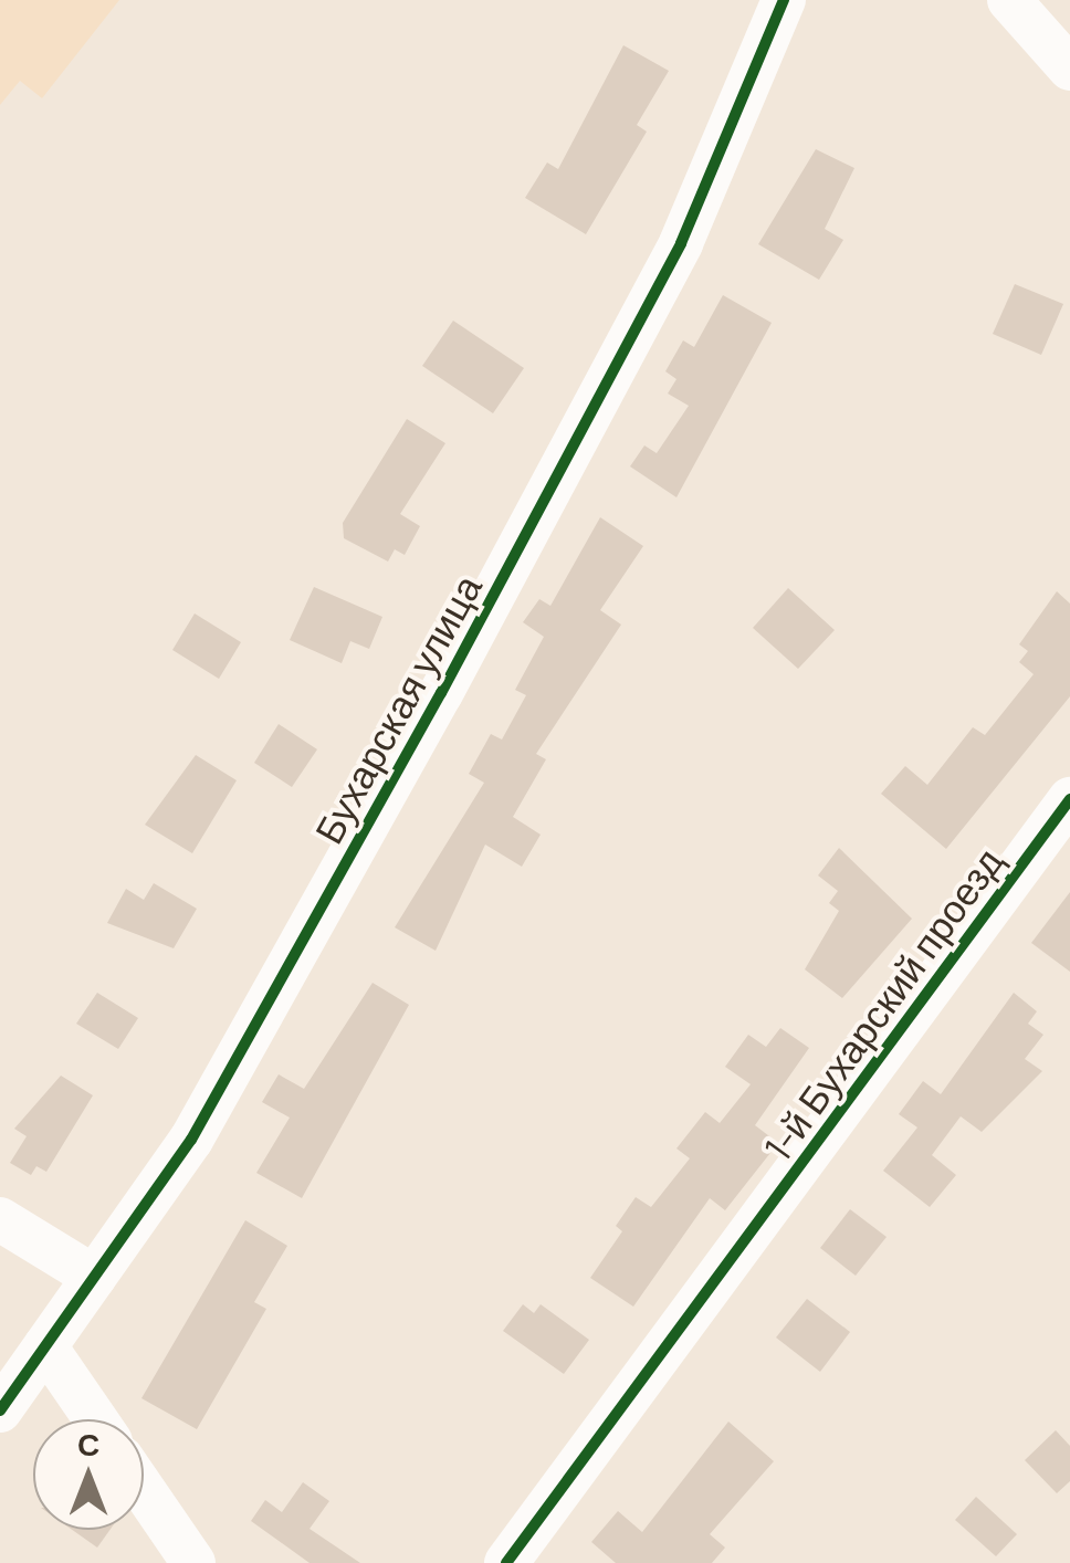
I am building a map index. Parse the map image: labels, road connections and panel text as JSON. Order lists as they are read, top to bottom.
{
  "streets": {
    "street": ["Бухарская улица", "1-й Бухарский проезд"]
  },
  "north": "top"
}
